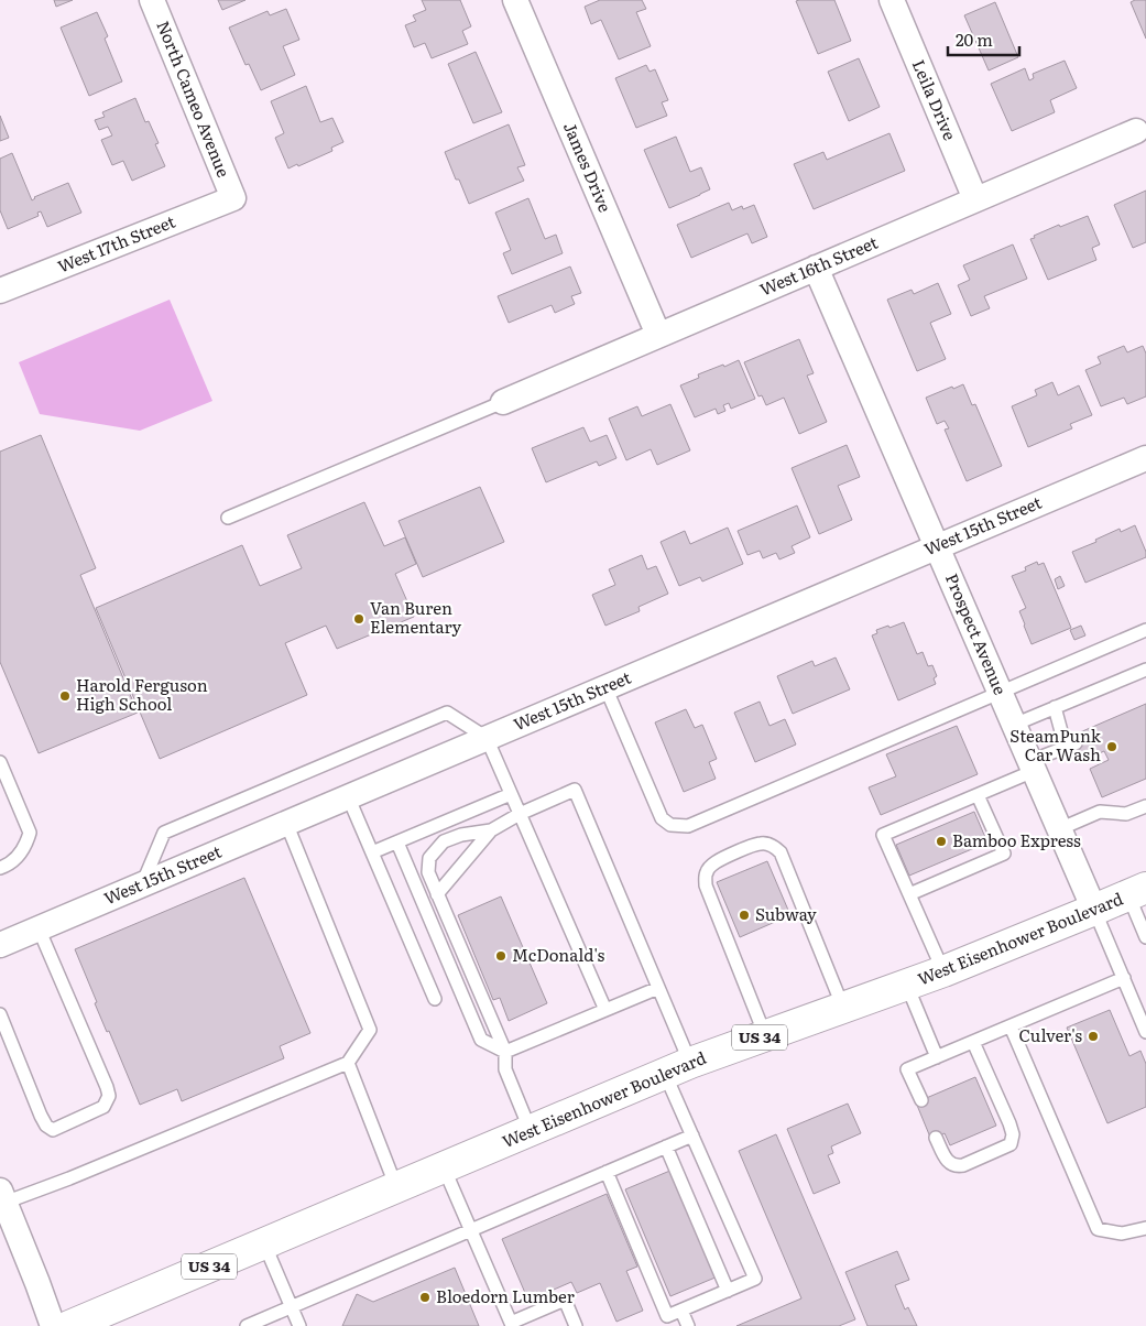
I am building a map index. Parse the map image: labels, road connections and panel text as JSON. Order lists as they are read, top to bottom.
{
  "streets": {
    "highway": ["West Eisenhower Boulevard", "US 34"],
    "street": [
      "North Cameo Avenue",
      "Leila Drive",
      "James Drive",
      "West 17th Street",
      "West 16th Street",
      "West 15th Street",
      "Prospect Avenue"
    ]
  },
  "crossings": [
    ["North Cameo Avenue", "West 17th Street"],
    ["Leila Drive", "West 16th Street"],
    ["James Drive", "West 16th Street"],
    ["West 16th Street", "Prospect Avenue"],
    ["West 15th Street", "Prospect Avenue"],
    ["Prospect Avenue", "West Eisenhower Boulevard"]
  ],
  "places": [
    "Van Buren Elementary",
    "Harold Ferguson High School",
    "SteamPunk Car Wash",
    "Bamboo Express",
    "Subway",
    "McDonald's",
    "Culver's",
    "Bloedorn Lumber"
  ],
  "scale_bar": "20 m"
}
